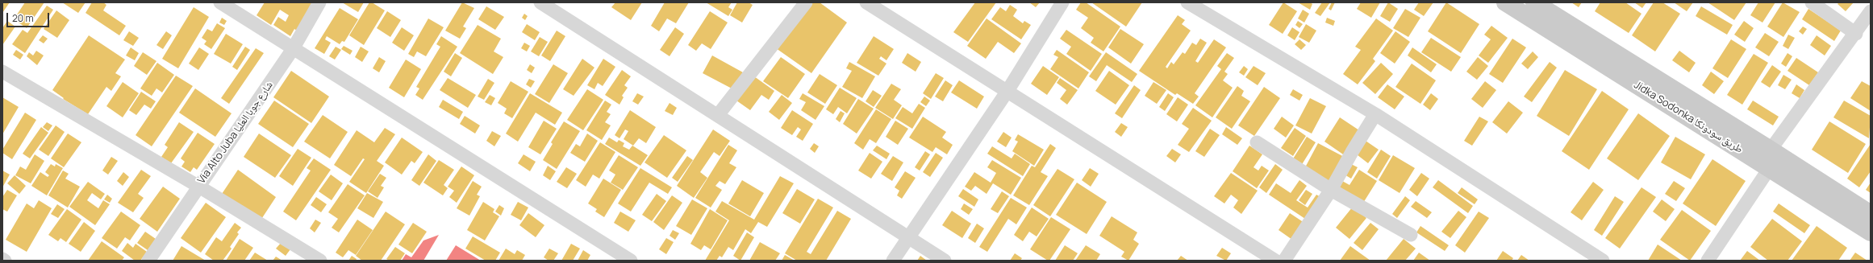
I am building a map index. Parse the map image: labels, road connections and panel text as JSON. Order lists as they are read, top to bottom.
{
  "streets": {
    "main road": ["Jidka Sodonka طريق سودونكا"],
    "street": ["Via Alto Juba شارع جوبا العليا"]
  },
  "scale_bar": "20 m"
}
